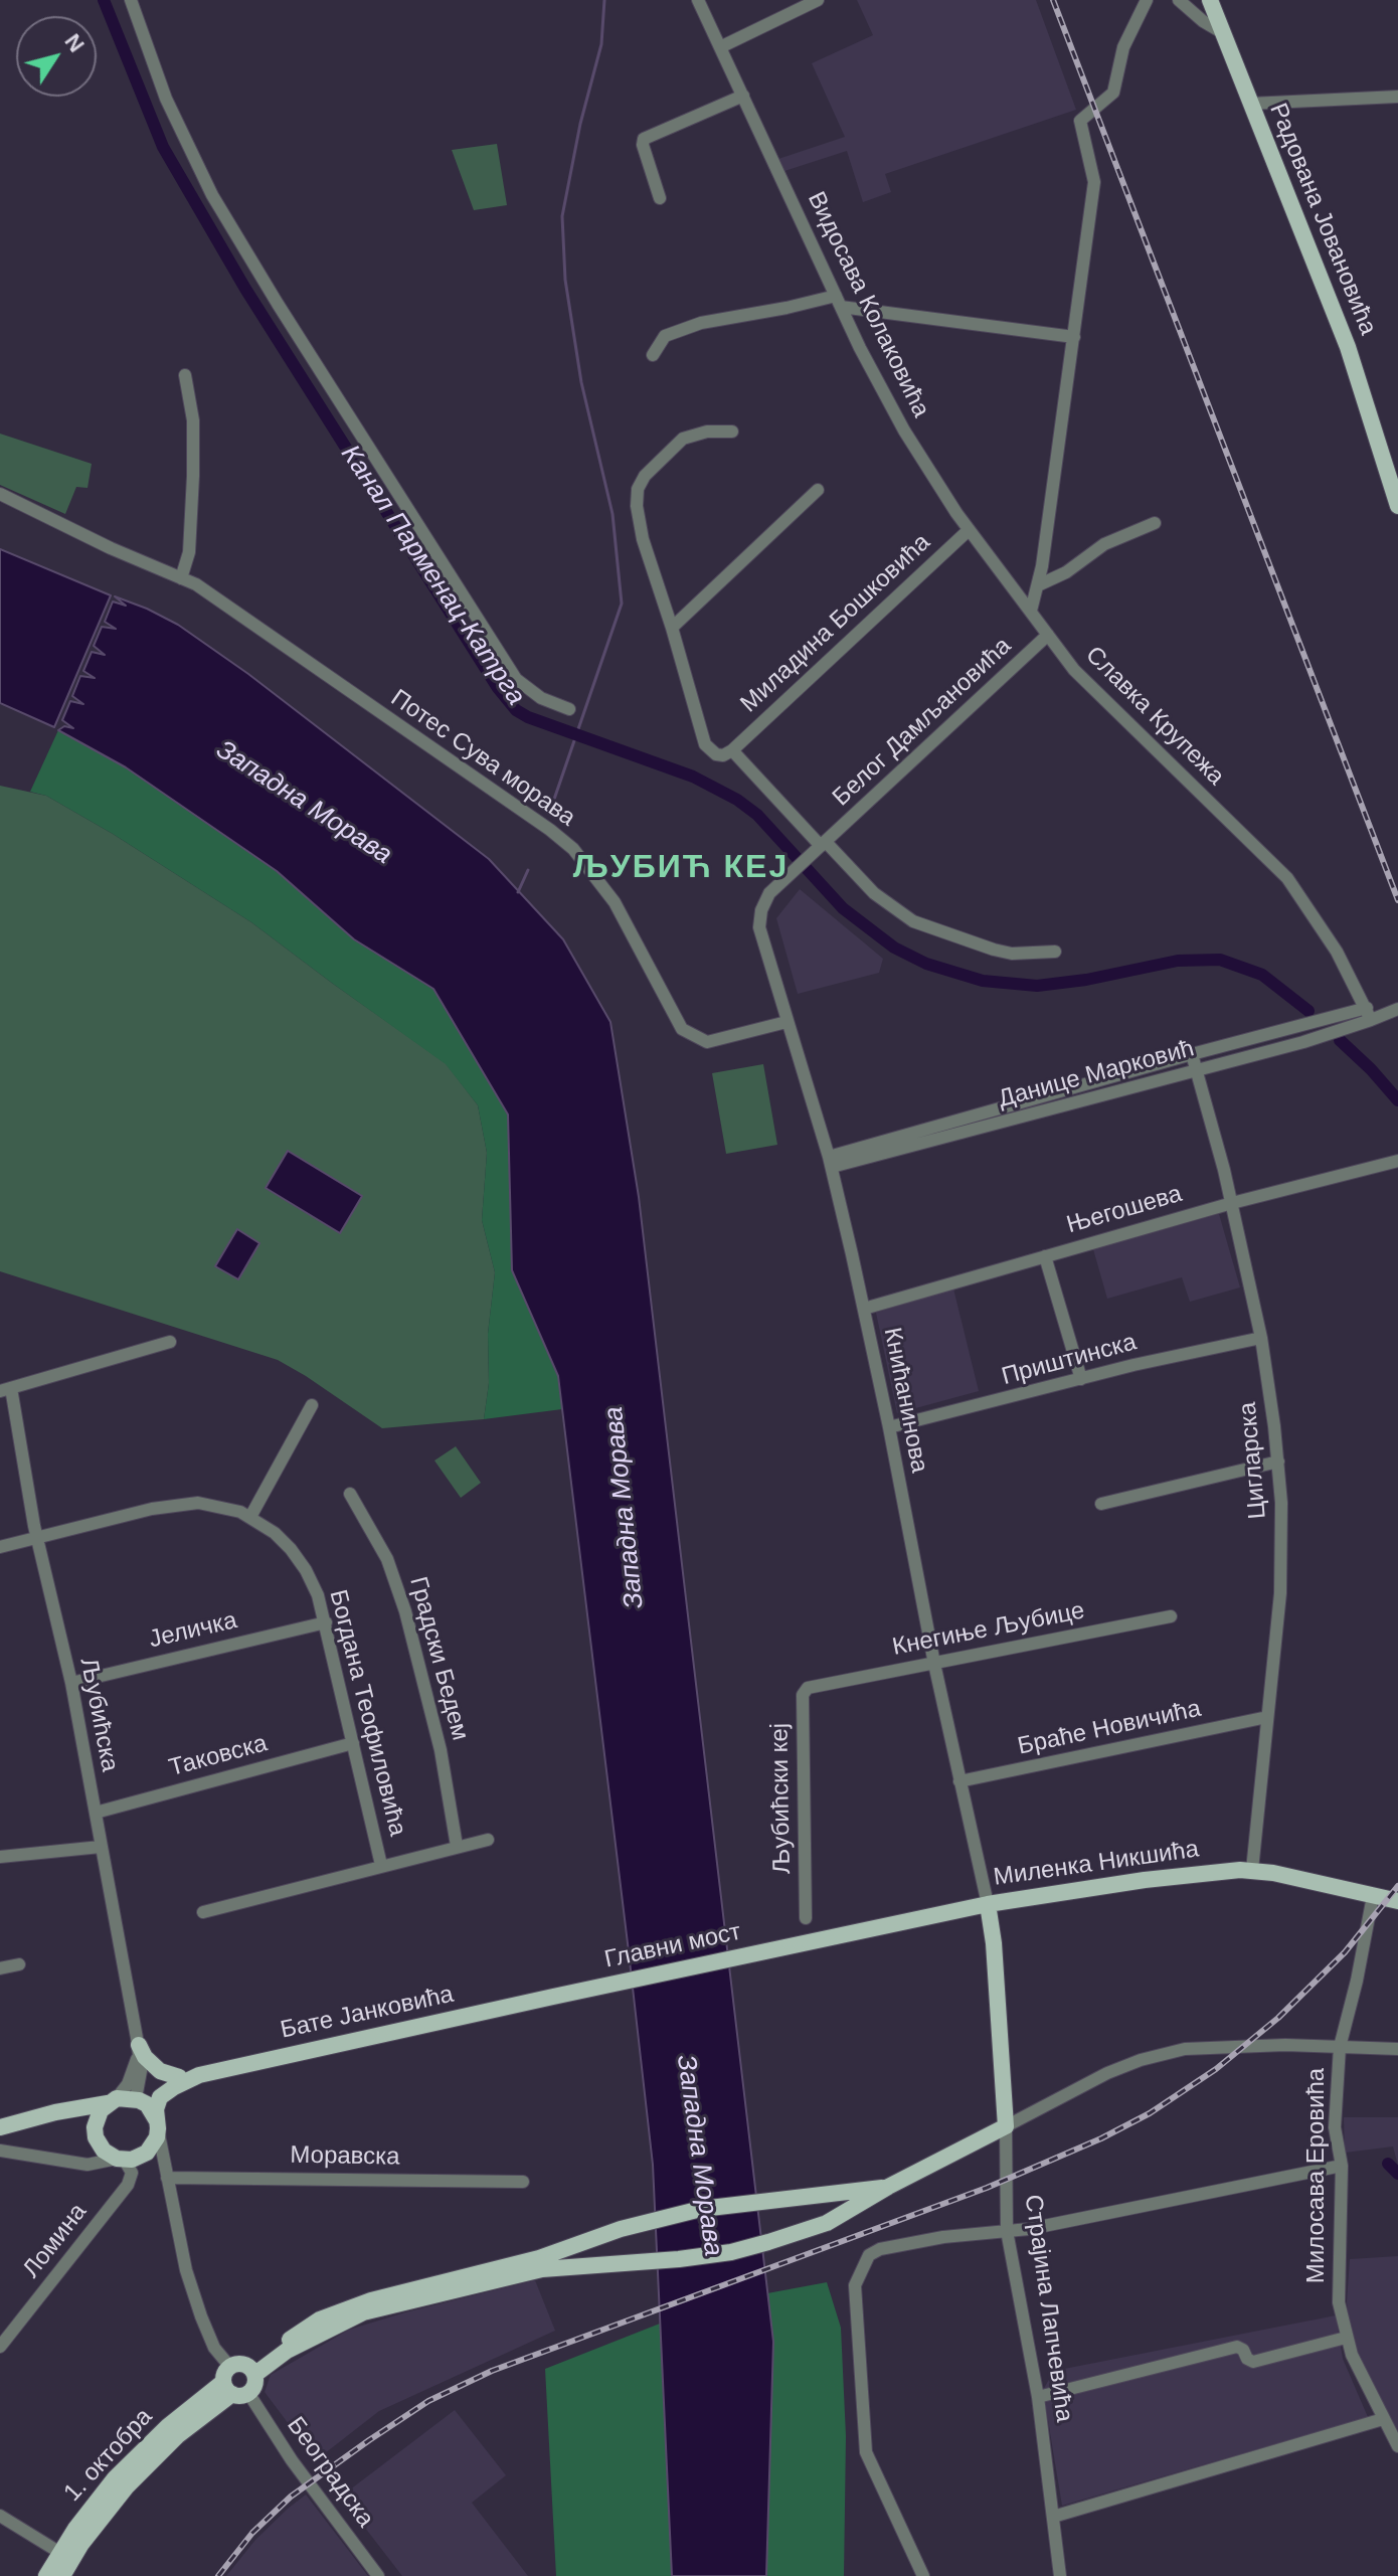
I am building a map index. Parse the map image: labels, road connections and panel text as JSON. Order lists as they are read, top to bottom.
{
  "streets": {
    "main road": [
      "Радована Јовановића",
      "Миленка Никшића",
      "Главни мост",
      "Бате Јанковића",
      "Страјина Лапчевића",
      "1. октобра"
    ],
    "street": [
      "Видосава Колаковића",
      "Миладина Бошковића",
      "Славка Крупежа",
      "Белог Дамљановића",
      "Потес Сува морава",
      "Данице Марковић",
      "Његошева",
      "Приштинска",
      "Книћанинова",
      "Цигларска",
      "Кнегиње Љубице",
      "Јеличка",
      "Градски Бедем",
      "Богдана Теофиловића",
      "Љубићска",
      "Браће Новичића",
      "Таковска",
      "Љубићски кеј",
      "Моравска",
      "Милосава Еровића",
      "Ломина",
      "Београдска"
    ]
  },
  "crossings": [
    ["Видосава Колаковића", "Миладина Бошковића"],
    ["Видосава Колаковића", "Славка Крупежа"],
    ["Славка Крупежа", "Белог Дамљановића"],
    ["Славка Крупежа", "Данице Марковић"],
    ["Белог Дамљановића", "Книћанинова"],
    ["Потес Сува морава", "Книћанинова"],
    ["Данице Марковић", "Книћанинова"],
    ["Данице Марковић", "Цигларска"],
    ["Његошева", "Книћанинова"],
    ["Његошева", "Цигларска"],
    ["Приштинска", "Книћанинова"],
    ["Приштинска", "Цигларска"],
    ["Книћанинова", "Кнегиње Љубице"],
    ["Книћанинова", "Браће Новичића"],
    ["Книћанинова", "Миленка Никшића"],
    ["Книћанинова", "Страјина Лапчевића"],
    ["Цигларска", "Браће Новичића"],
    ["Цигларска", "Миленка Никшића"],
    ["Кнегиње Љубице", "Љубићски кеј"],
    ["Јеличка", "Богдана Теофиловића"],
    ["Јеличка", "Љубићска"],
    ["Богдана Теофиловића", "Љубићска"],
    ["Богдана Теофиловића", "Таковска"],
    ["Љубићска", "Таковска"],
    ["Љубићска", "Бате Јанковића"],
    ["Љубићска", "Ломина"],
    ["Миленка Никшића", "Главни мост"],
    ["Миленка Никшића", "Милосава Еровића"],
    ["Миленка Никшића", "Страјина Лапчевића"],
    ["Главни мост", "Бате Јанковића"],
    ["Бате Јанковића", "Ломина"],
    ["1. октобра", "Београдска"]
  ],
  "districts": ["ЉУБИЋ КЕЈ"],
  "water": ["Канал Парменац-Катрга", "Западна Морава"],
  "north": "top right"
}
